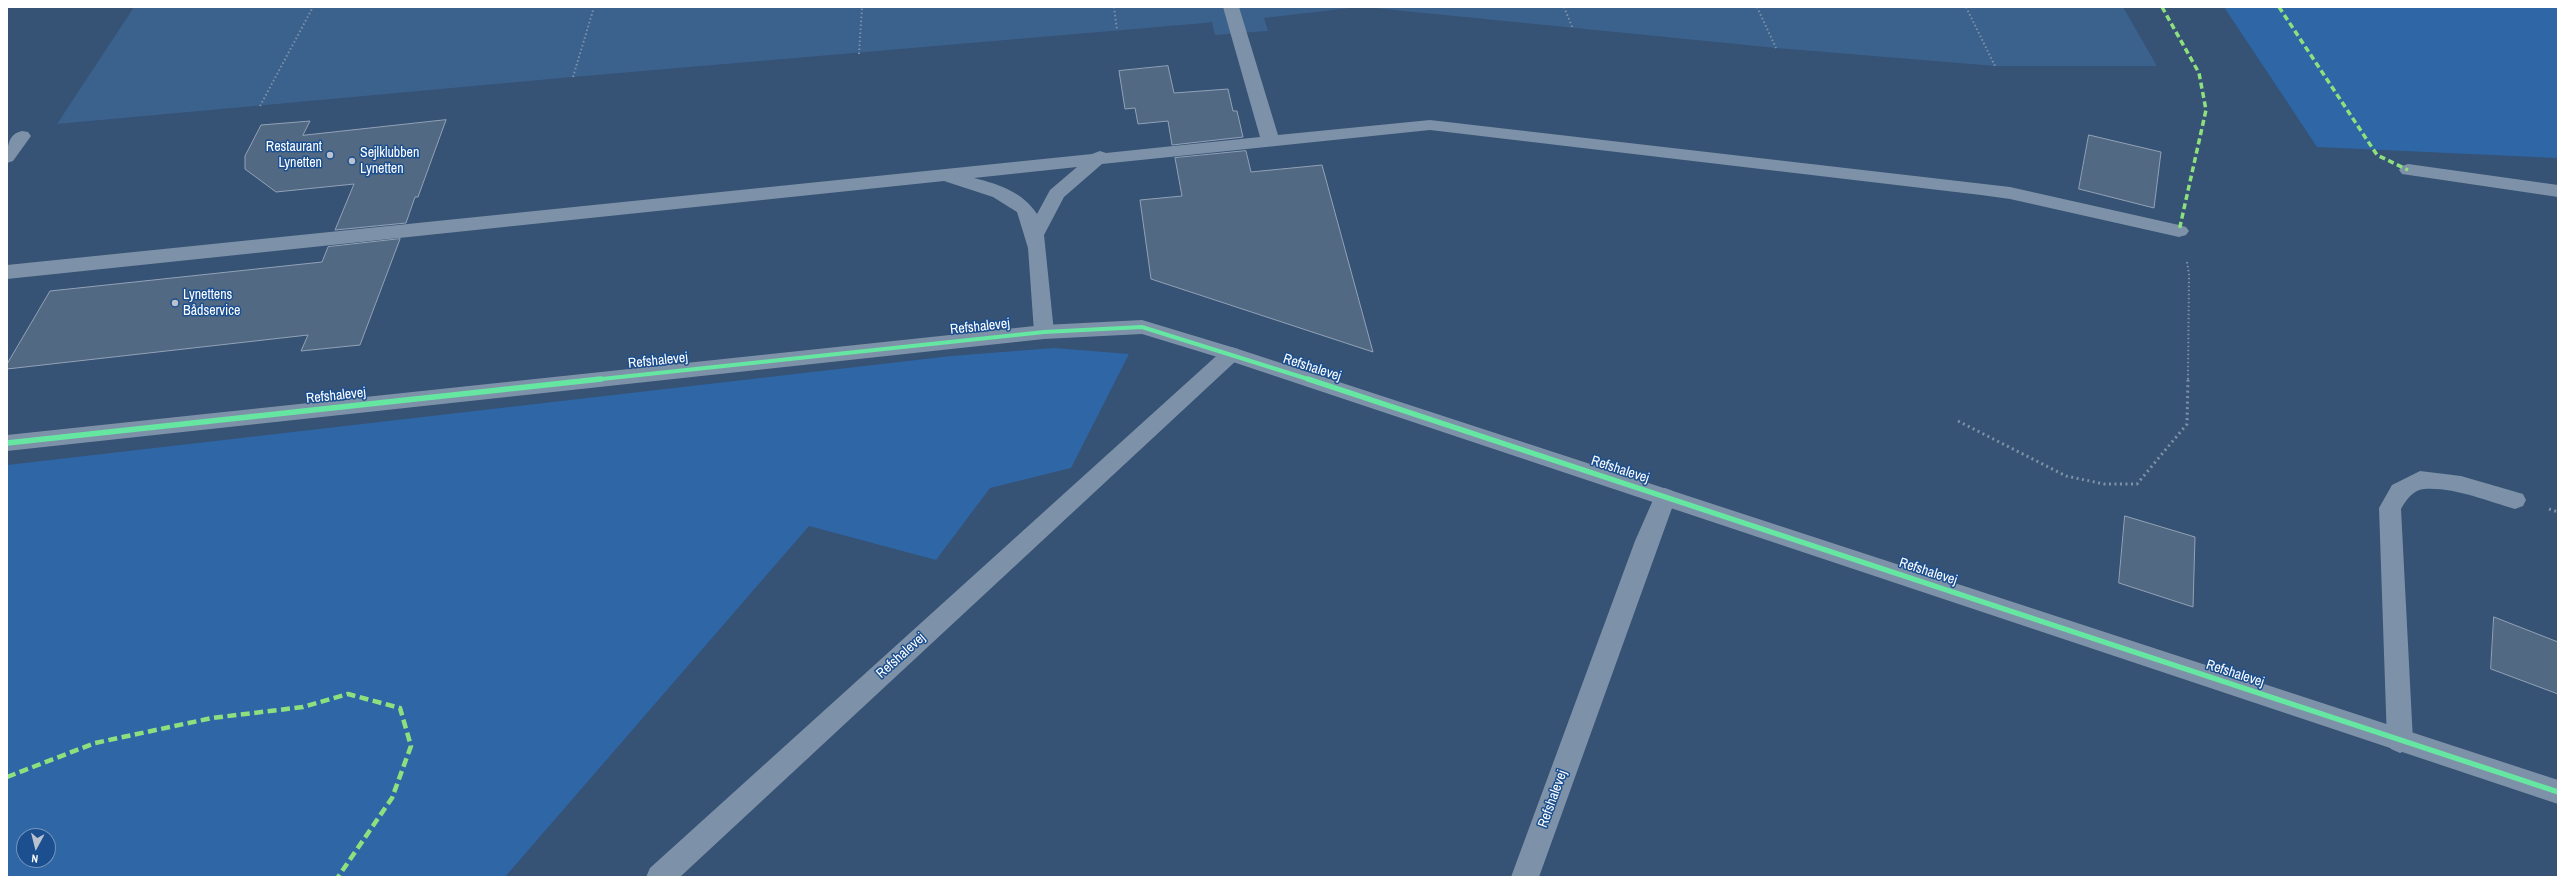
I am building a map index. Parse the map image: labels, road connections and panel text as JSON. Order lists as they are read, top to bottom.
{
  "streets": {
    "street": ["Refshalevej"]
  },
  "places": ["Restaurant Lynetten", "Sejlklubben Lynetten", "Lynettens Bådservice"],
  "north": "bottom"
}
